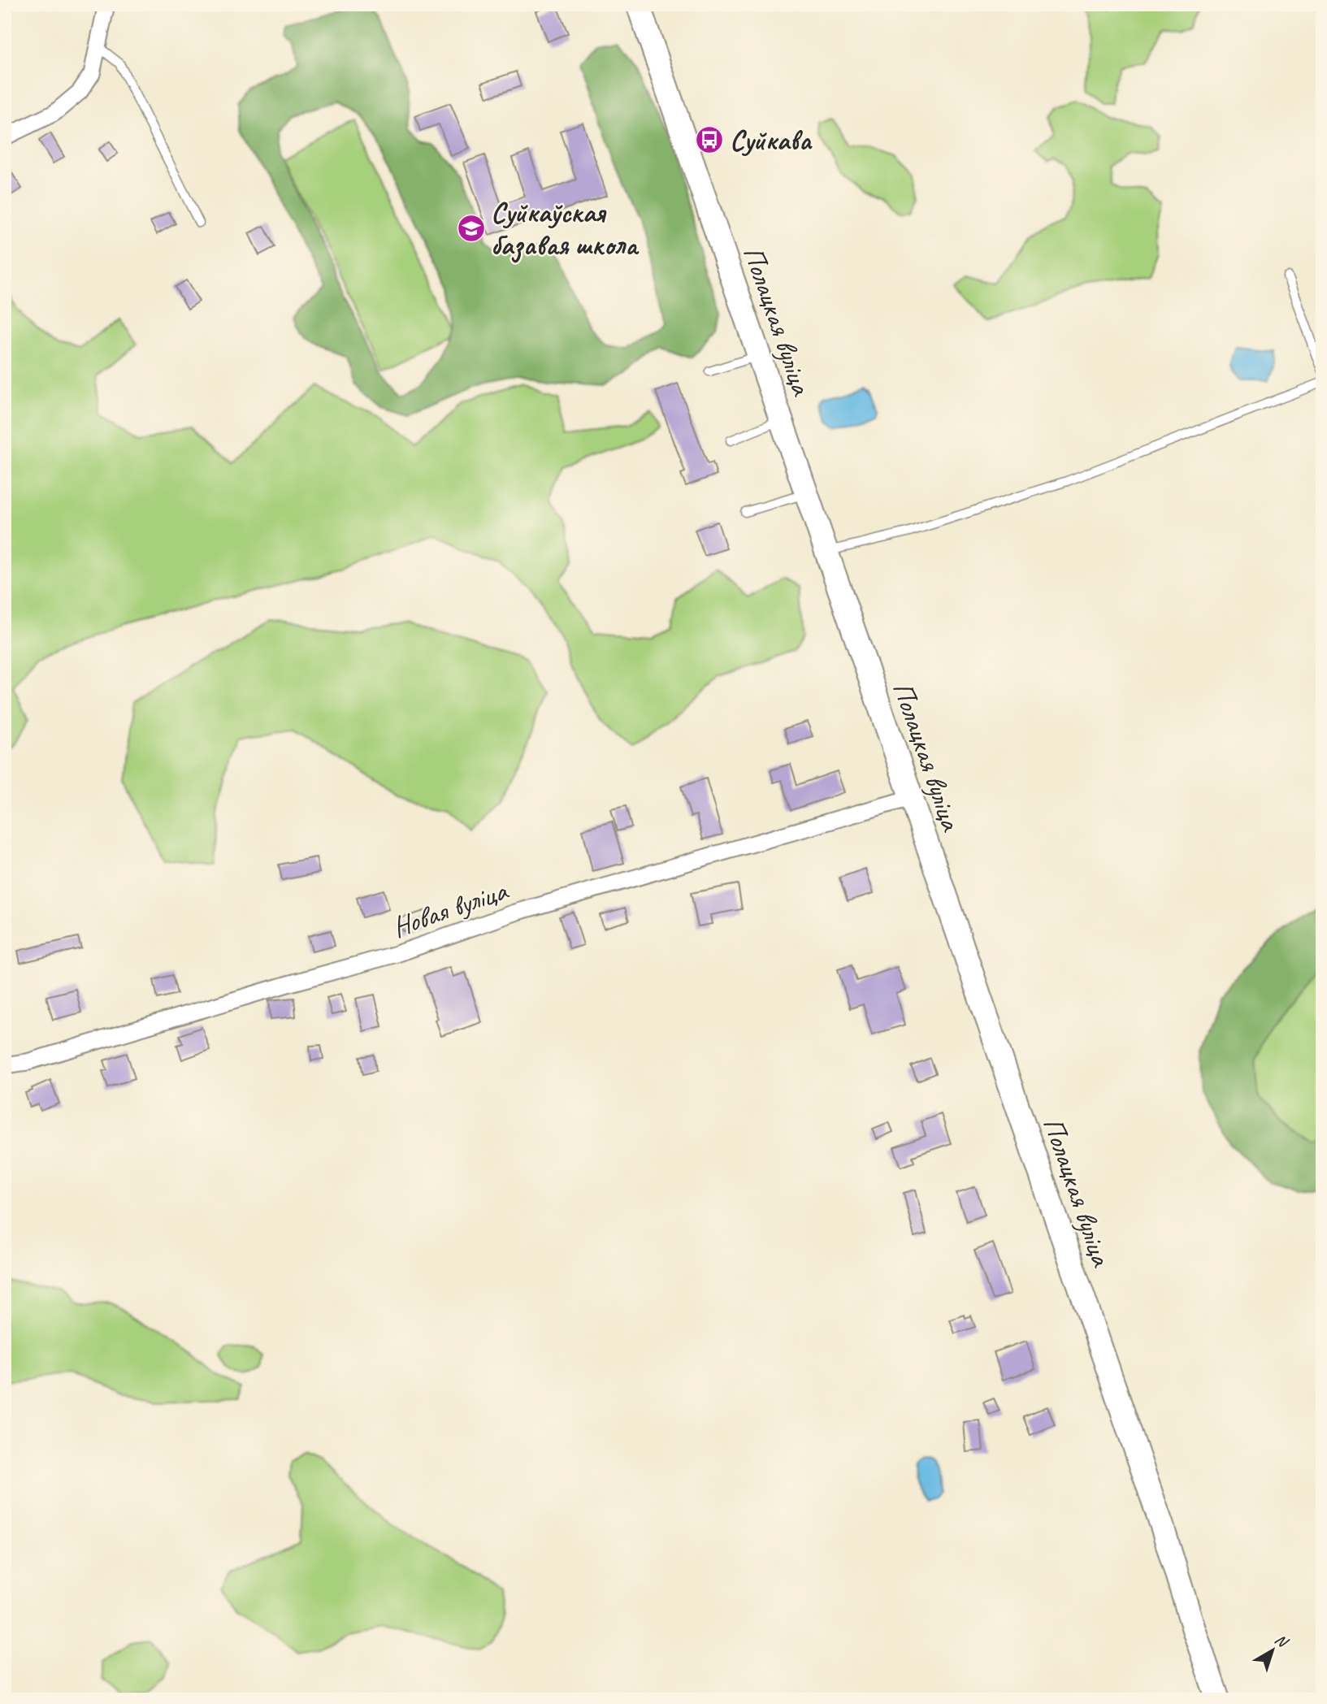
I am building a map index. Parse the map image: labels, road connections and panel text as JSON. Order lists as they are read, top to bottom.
{
  "streets": {
    "main road": ["Полацкая вуліца"],
    "street": ["Новая вуліца"]
  },
  "crossings": [
    ["Полацкая вуліца", "Новая вуліца"]
  ],
  "places": {
    "bus stop": ["Суйкава"],
    "school or university": ["Суйкаўская базавая школа"]
  },
  "north": "top right"
}
